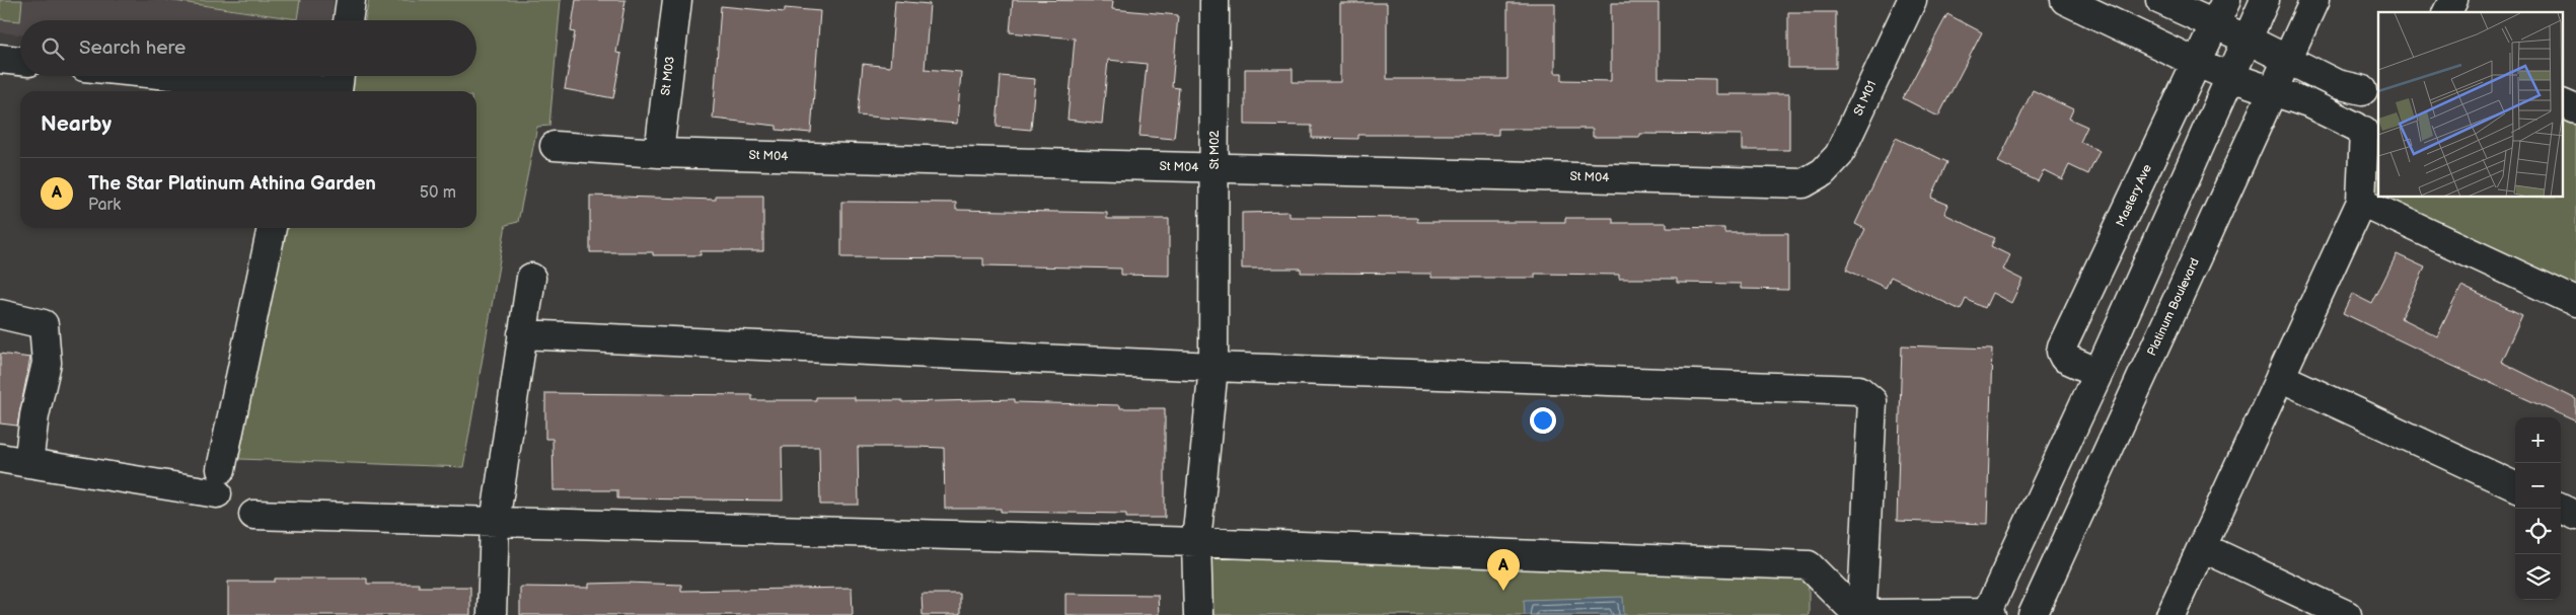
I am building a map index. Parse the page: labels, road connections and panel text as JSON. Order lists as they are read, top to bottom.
{
  "streets": {
    "street": [
      "St M03",
      "St M01",
      "St M02",
      "St M04",
      "Mastery Ave",
      "Platinum Boulevard"
    ]
  },
  "crossings": [
    ["St M03", "St M04"],
    ["St M01", "St M04"],
    ["St M02", "St M04"]
  ],
  "page": {
    "search": "Search here",
    "heading": "Nearby",
    "list": [
      {
        "mark": "A",
        "name": "The Star Platinum Athina Garden",
        "note": "Park",
        "value": "50 m"
      }
    ],
    "map_buttons": ["+", "−"],
    "pins": "A"
  }
}
